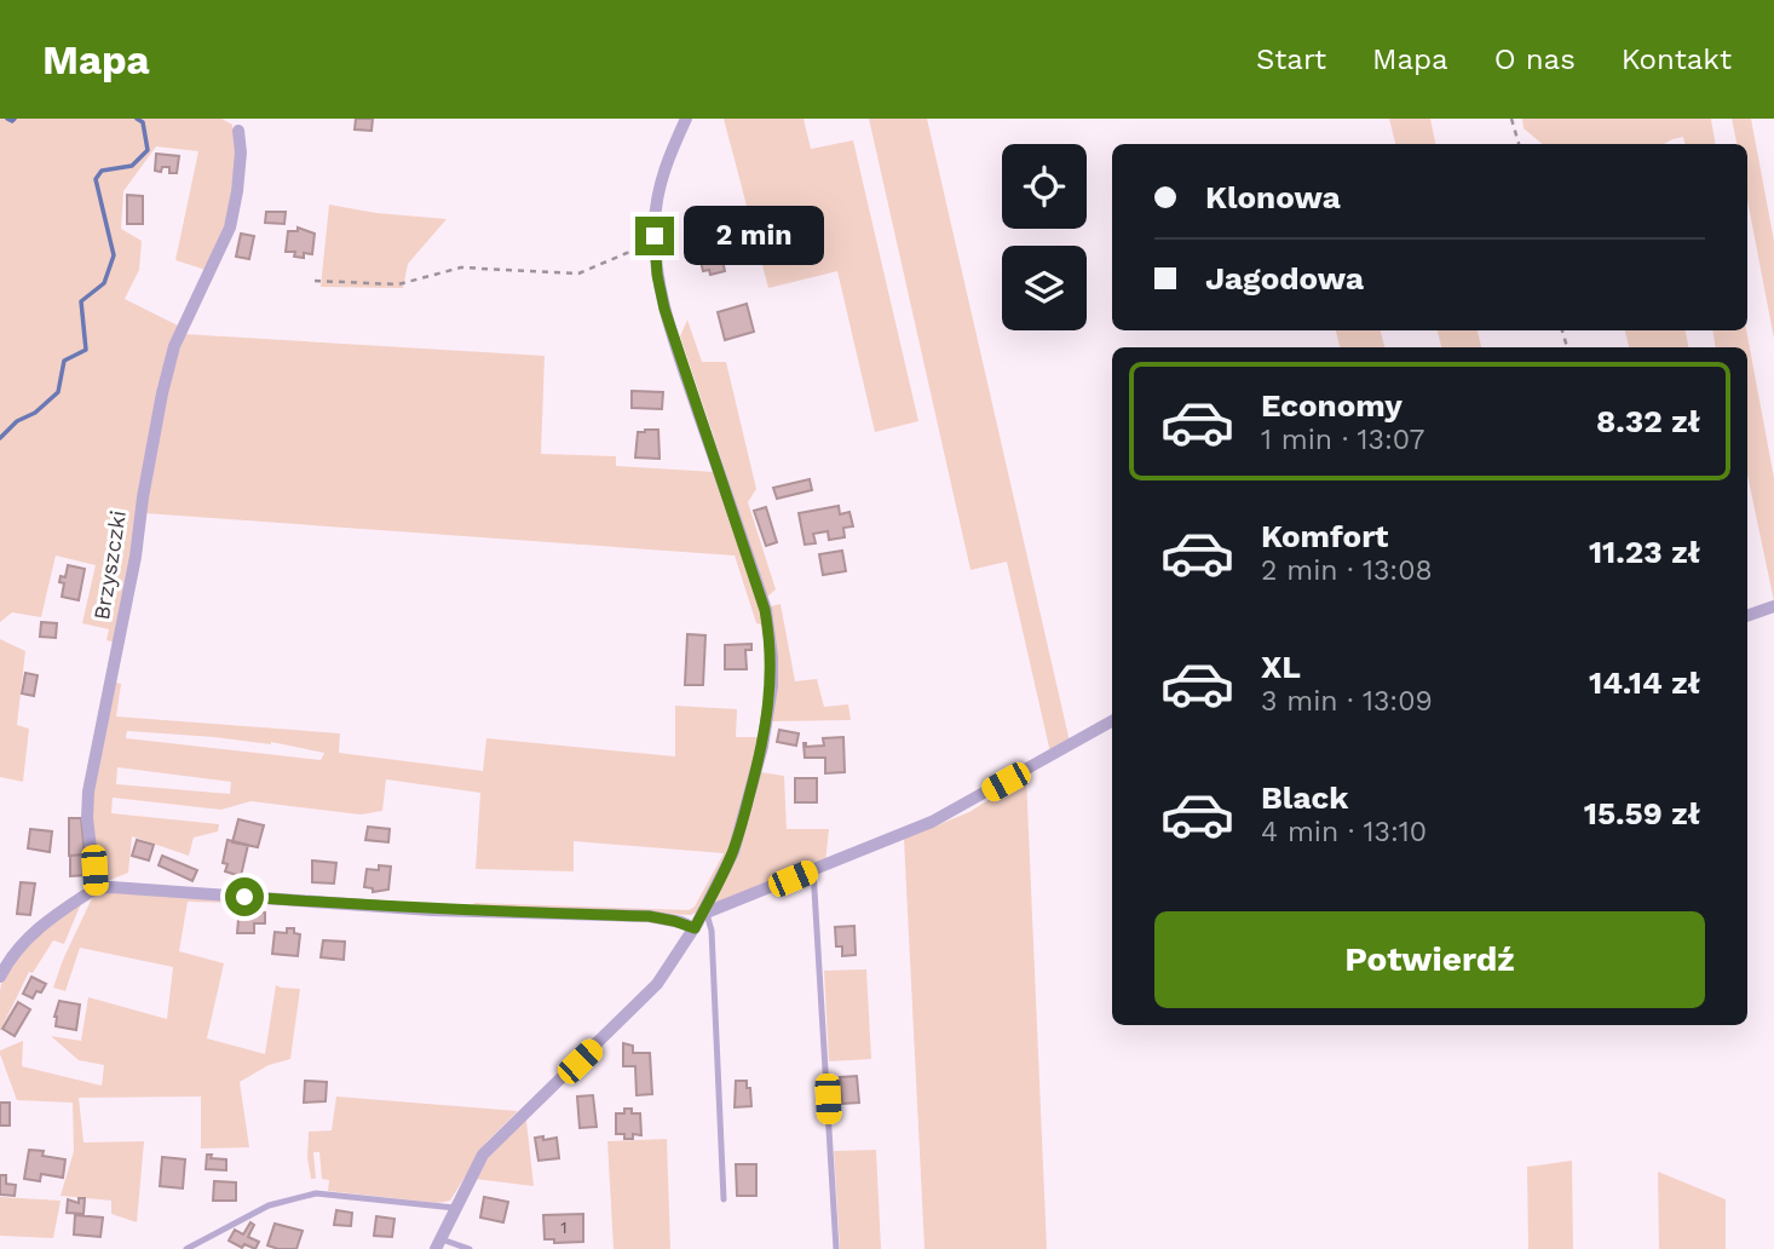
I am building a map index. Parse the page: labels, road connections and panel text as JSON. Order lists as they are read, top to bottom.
{
  "streets": {
    "street": ["Brzyszczki"]
  },
  "house_numbers": ["1"],
  "page": {
    "header": "Mapa",
    "nav": [
      "Start",
      "Mapa",
      "O nas",
      "Kontakt"
    ],
    "banner": ["Klonowa", "Jagodowa"],
    "bubble": "2 min",
    "list": [
      {
        "name": "Economy",
        "note": "1 min · 13:07",
        "value": "8.32 zł"
      },
      {
        "name": "Komfort",
        "note": "2 min · 13:08",
        "value": "11.23 zł"
      },
      {
        "name": "XL",
        "note": "3 min · 13:09",
        "value": "14.14 zł"
      },
      {
        "name": "Black",
        "note": "4 min · 13:10",
        "value": "15.59 zł"
      }
    ],
    "buttons": "Potwierdź"
  }
}
